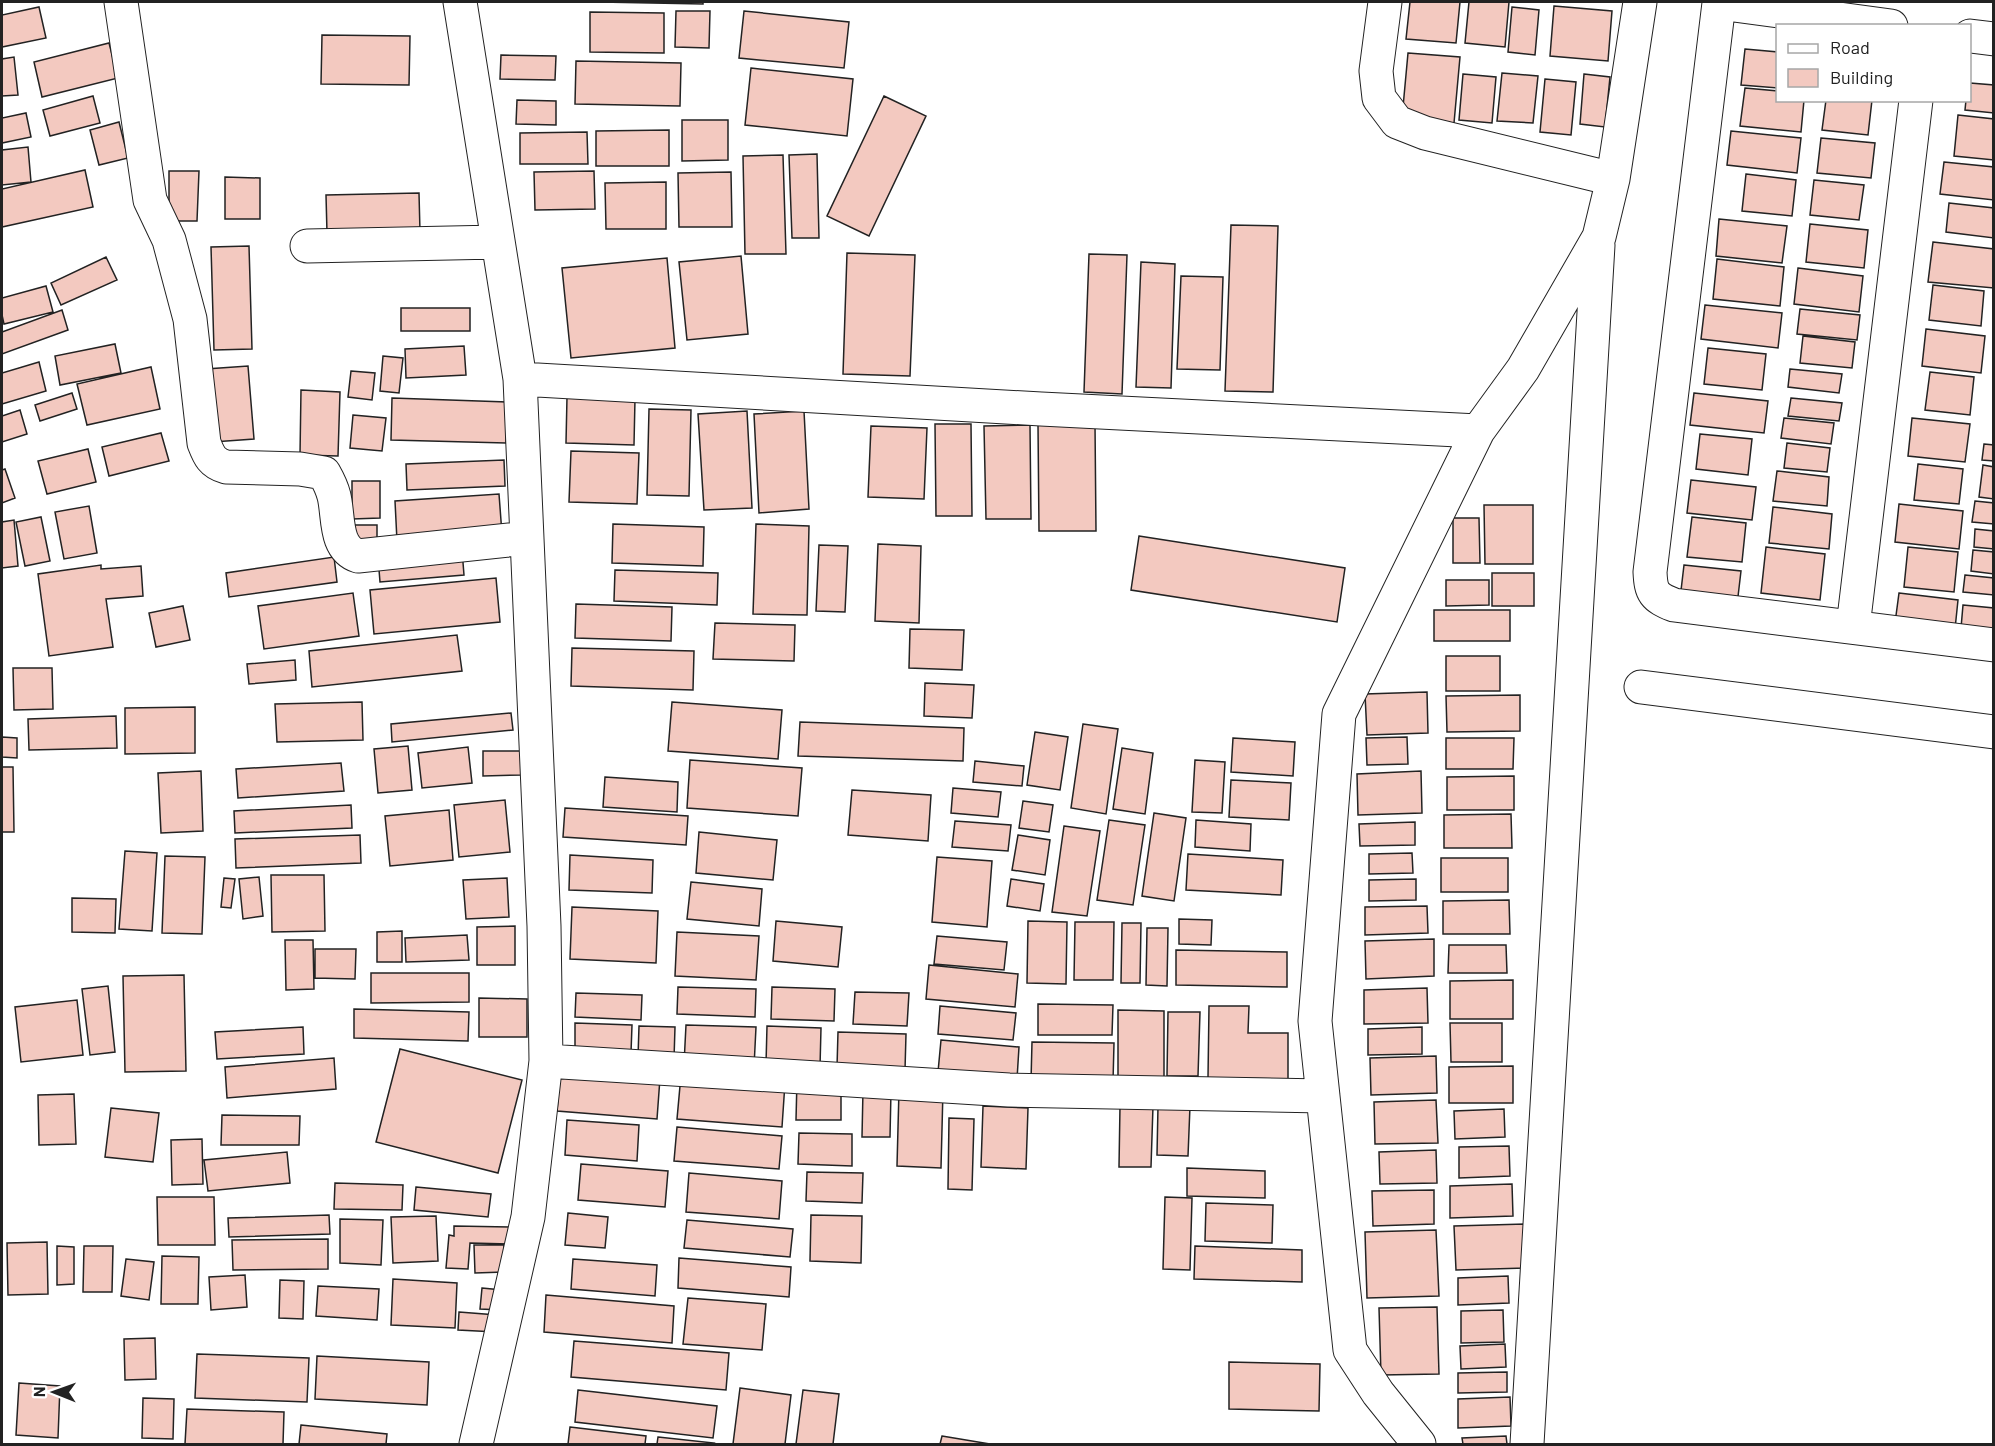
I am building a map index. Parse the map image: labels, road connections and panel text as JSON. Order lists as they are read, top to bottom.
{
  "legend": ["Road", "Building"],
  "north": "left"
}
